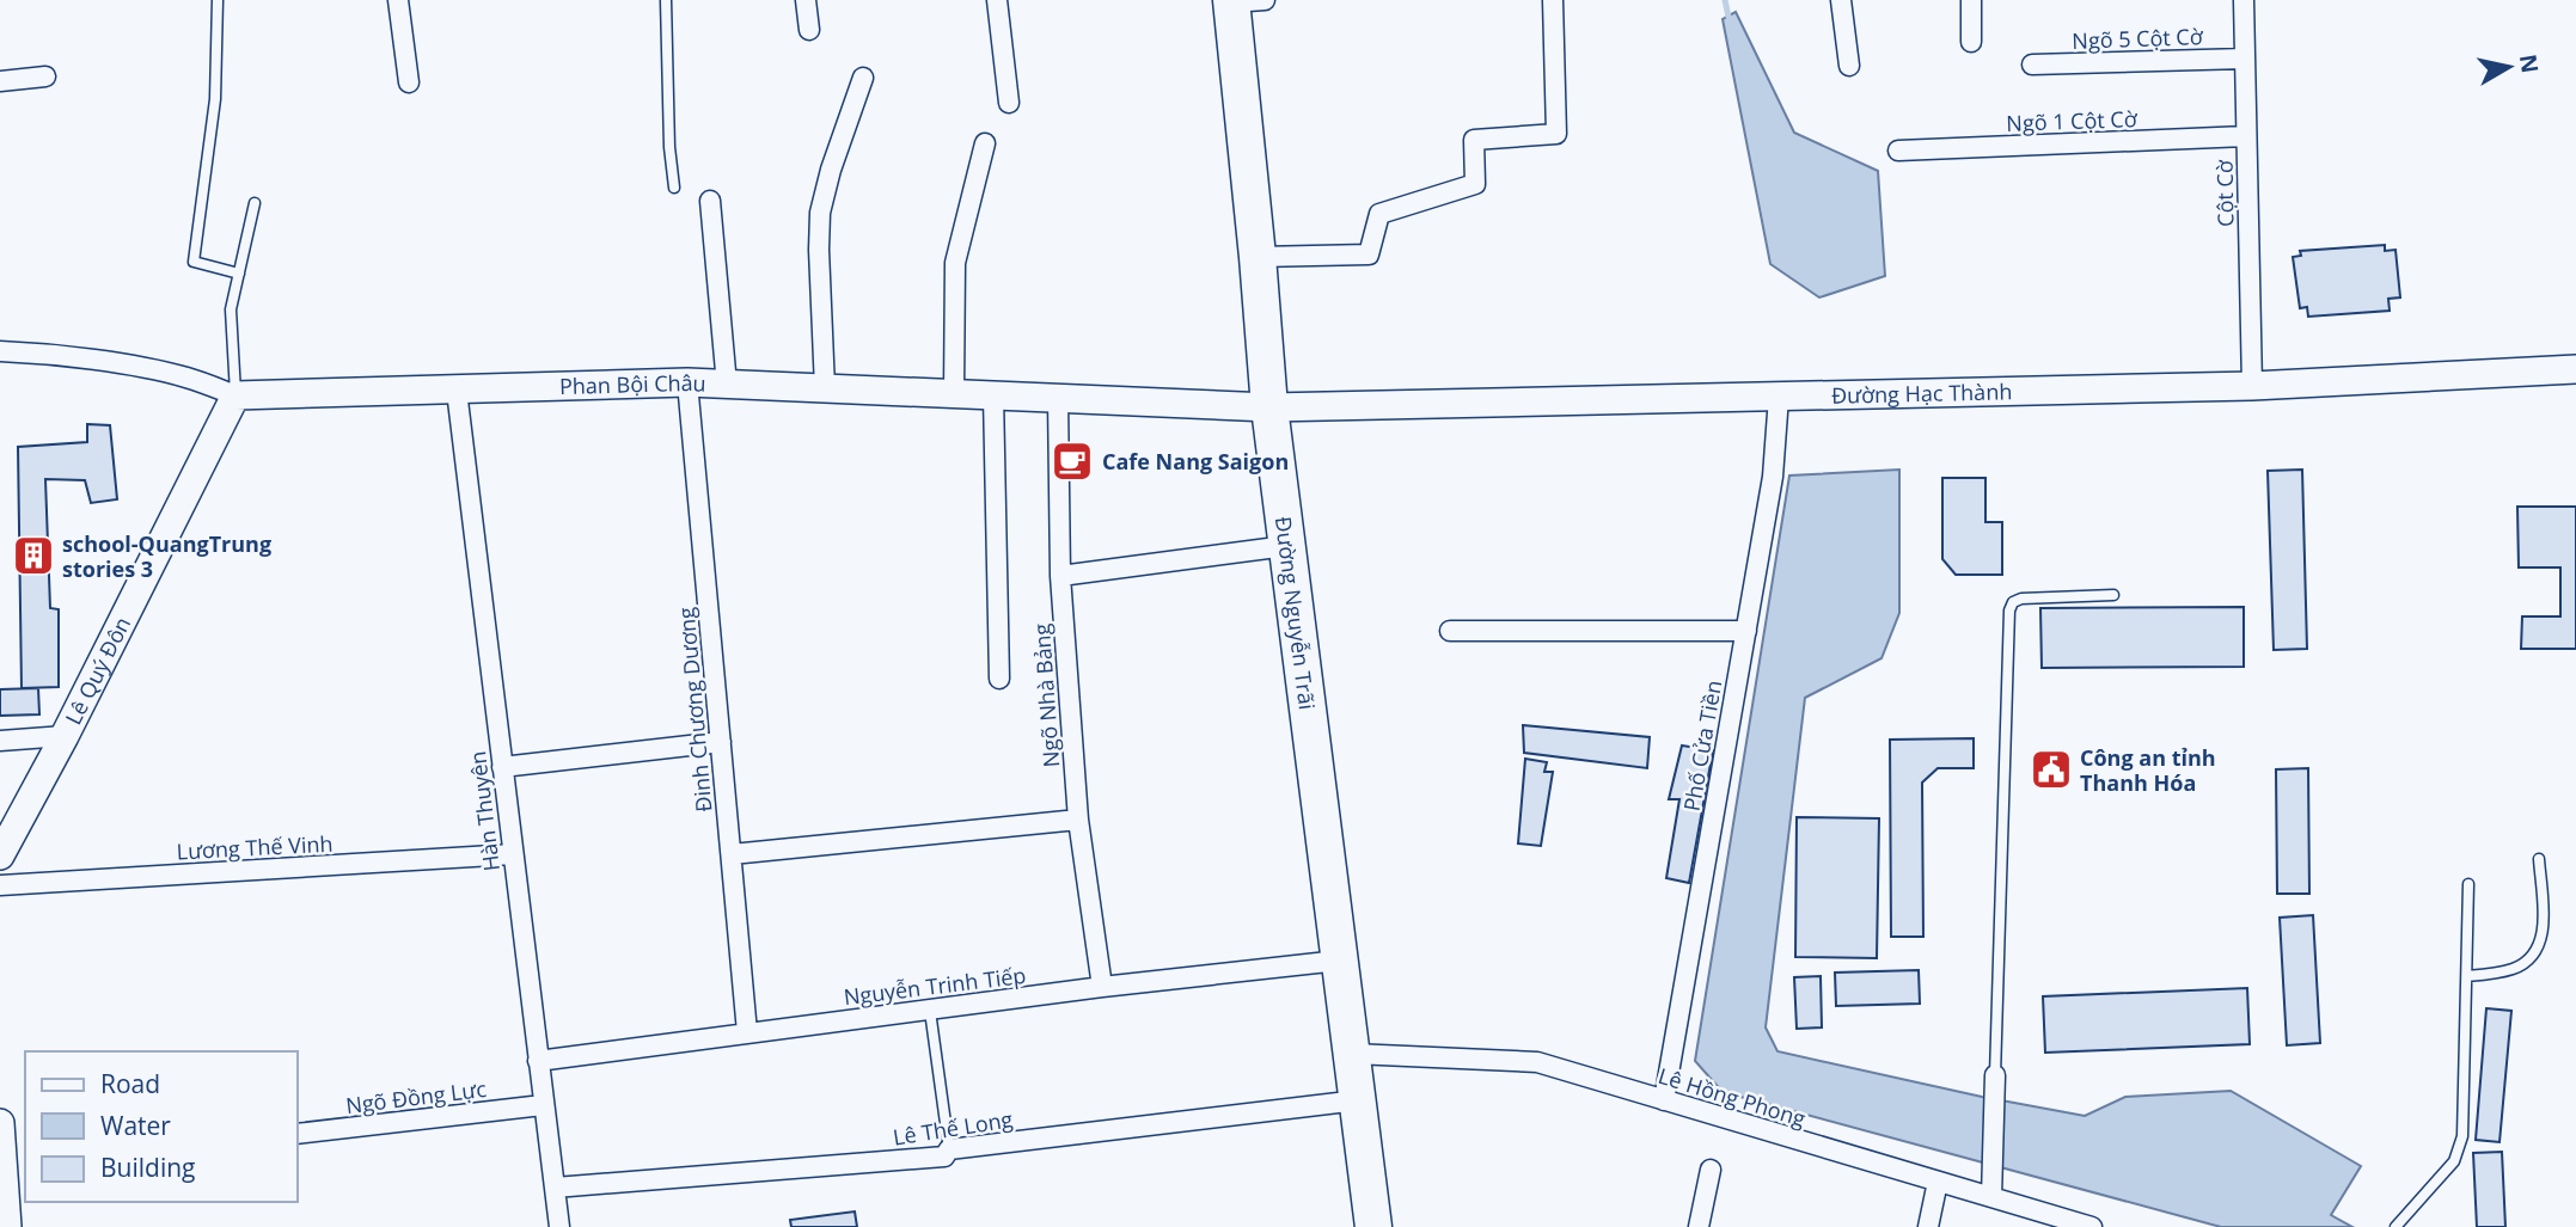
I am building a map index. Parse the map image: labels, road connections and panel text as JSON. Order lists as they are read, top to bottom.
{
  "streets": {
    "highway": ["Đường Nguyễn Trãi"],
    "street": [
      "Ngõ 5 Cột Cờ",
      "Ngõ 1 Cột Cờ",
      "Cột Cờ",
      "Phan Bội Châu",
      "Đường Hạc Thành",
      "Lê Quý Đôn",
      "Ngõ Nhà Bảng",
      "Đinh Chương Dương",
      "Phố Cửa Tiền",
      "Hàn Thuyên",
      "Lương Thế Vinh",
      "Nguyễn Trinh Tiếp",
      "Ngõ Đồng Lực",
      "Lê Hồng Phong",
      "Lê Thế Long"
    ]
  },
  "crossings": [
    ["Ngõ 5 Cột Cờ", "Cột Cờ"],
    ["Ngõ 1 Cột Cờ", "Cột Cờ"],
    ["Cột Cờ", "Đường Hạc Thành"],
    ["Phan Bội Châu", "Đường Hạc Thành"],
    ["Phan Bội Châu", "Đường Nguyễn Trãi"],
    ["Phan Bội Châu", "Lê Quý Đôn"],
    ["Phan Bội Châu", "Ngõ Nhà Bảng"],
    ["Phan Bội Châu", "Đinh Chương Dương"],
    ["Phan Bội Châu", "Hàn Thuyên"],
    ["Đường Hạc Thành", "Đường Nguyễn Trãi"],
    ["Đường Hạc Thành", "Phố Cửa Tiền"],
    ["Đường Nguyễn Trãi", "Nguyễn Trinh Tiếp"],
    ["Đường Nguyễn Trãi", "Lê Hồng Phong"],
    ["Đường Nguyễn Trãi", "Lê Thế Long"],
    ["Ngõ Nhà Bảng", "Nguyễn Trinh Tiếp"],
    ["Đinh Chương Dương", "Nguyễn Trinh Tiếp"],
    ["Phố Cửa Tiền", "Lê Hồng Phong"],
    ["Hàn Thuyên", "Lương Thế Vinh"],
    ["Hàn Thuyên", "Nguyễn Trinh Tiếp"],
    ["Hàn Thuyên", "Ngõ Đồng Lực"],
    ["Hàn Thuyên", "Lê Thế Long"]
  ],
  "places": {
    "cafe": ["Cafe Nang Saigon"],
    "building": ["school-QuangTrung stories 3"],
    "public building": ["Công an tỉnh Thanh Hóa"]
  },
  "legend": ["Road", "Water", "Building"],
  "north": "right"
}
